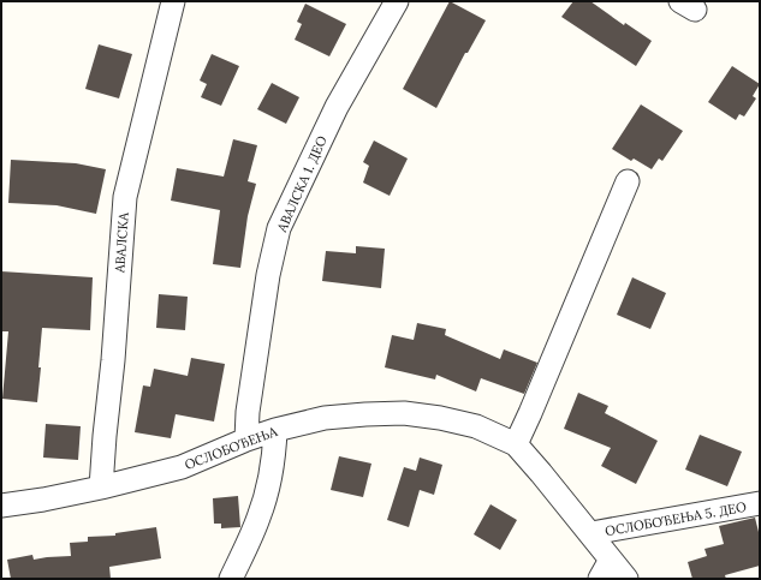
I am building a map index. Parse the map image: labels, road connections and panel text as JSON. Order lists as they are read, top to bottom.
{
  "streets": {
    "street": [
      "АВАЛСКА 1. ДЕО",
      "АВАЛСКА",
      "ОСЛОБОЂЕЊА",
      "ОСЛОБОЂЕЊА 5. ДЕО"
    ]
  },
  "crossings": [
    ["АВАЛСКА 1. ДЕО", "ОСЛОБОЂЕЊА"],
    ["АВАЛСКА", "ОСЛОБОЂЕЊА"],
    ["ОСЛОБОЂЕЊА", "ОСЛОБОЂЕЊА 5. ДЕО"]
  ]
}
